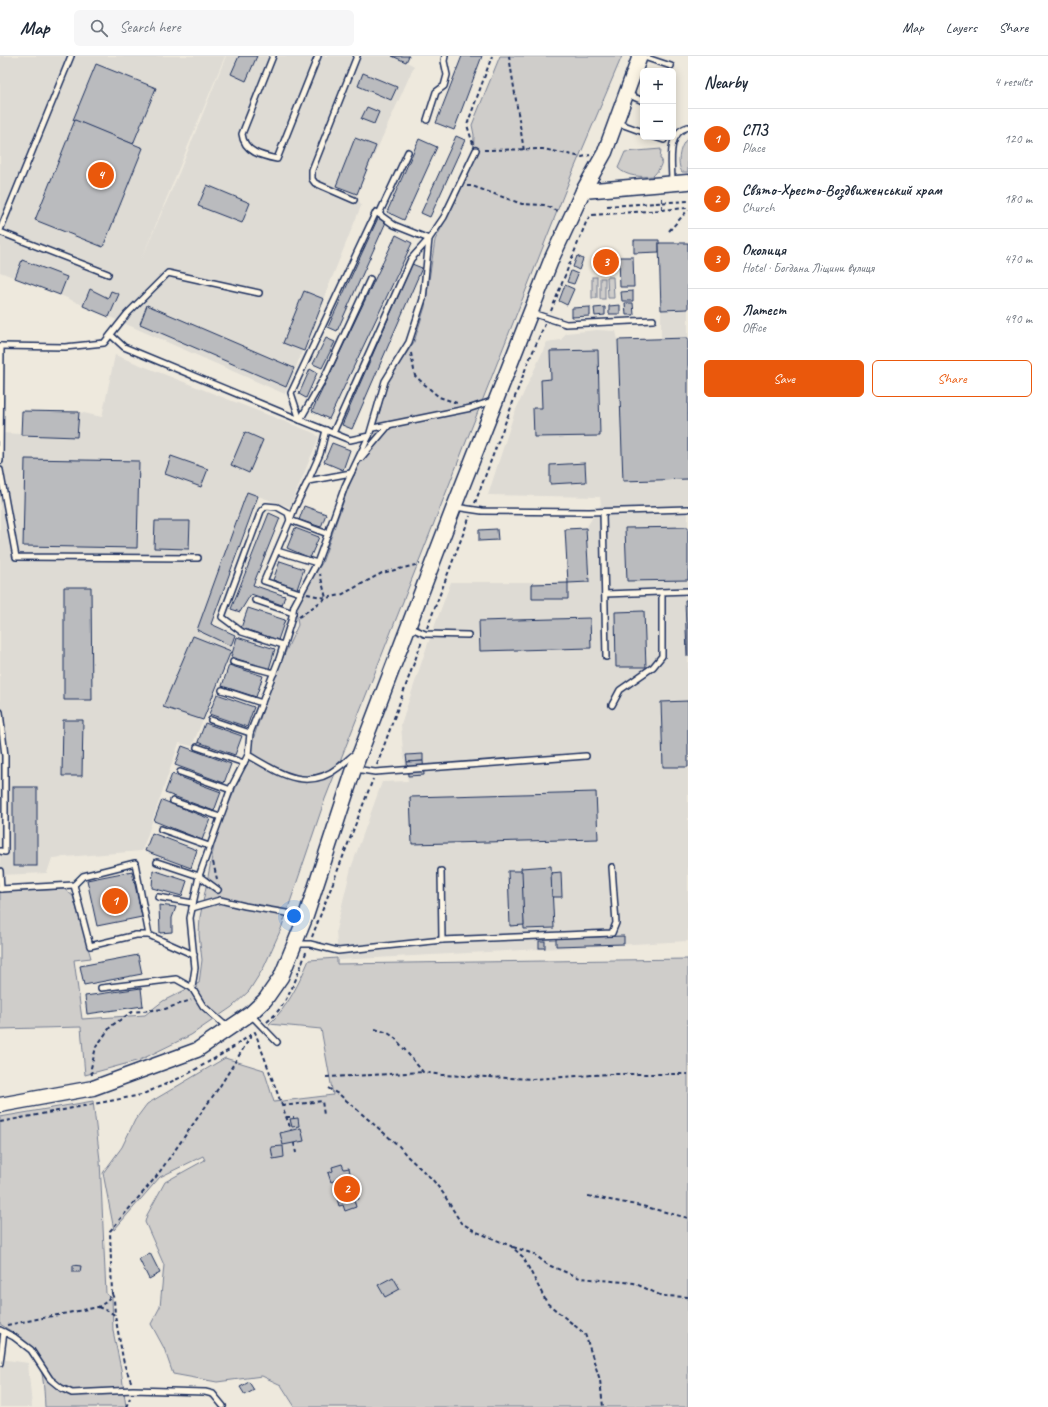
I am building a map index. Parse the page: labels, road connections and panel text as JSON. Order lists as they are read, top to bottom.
{
  "page": {
    "header": "Map",
    "search": "Search here",
    "nav": ["Map", "Layers", "Share"],
    "heading": ["Nearby", "4 results"],
    "map_buttons": ["+", "−"],
    "list": [
      {
        "mark": "1",
        "name": "СПЗ",
        "note": "Place",
        "value": "120 m"
      },
      {
        "mark": "2",
        "name": "Свято-Хресто-Воздвиженський храм",
        "note": "Church",
        "value": "180 m"
      },
      {
        "mark": "3",
        "name": "Околиця",
        "note": "Hotel · Богдана Ліщини вулиця",
        "value": "470 m"
      },
      {
        "mark": "4",
        "name": "Латест",
        "note": "Office",
        "value": "490 m"
      }
    ],
    "pins": [
      "4",
      "3",
      "1",
      "2"
    ],
    "buttons": ["Save", "Share"]
  }
}
